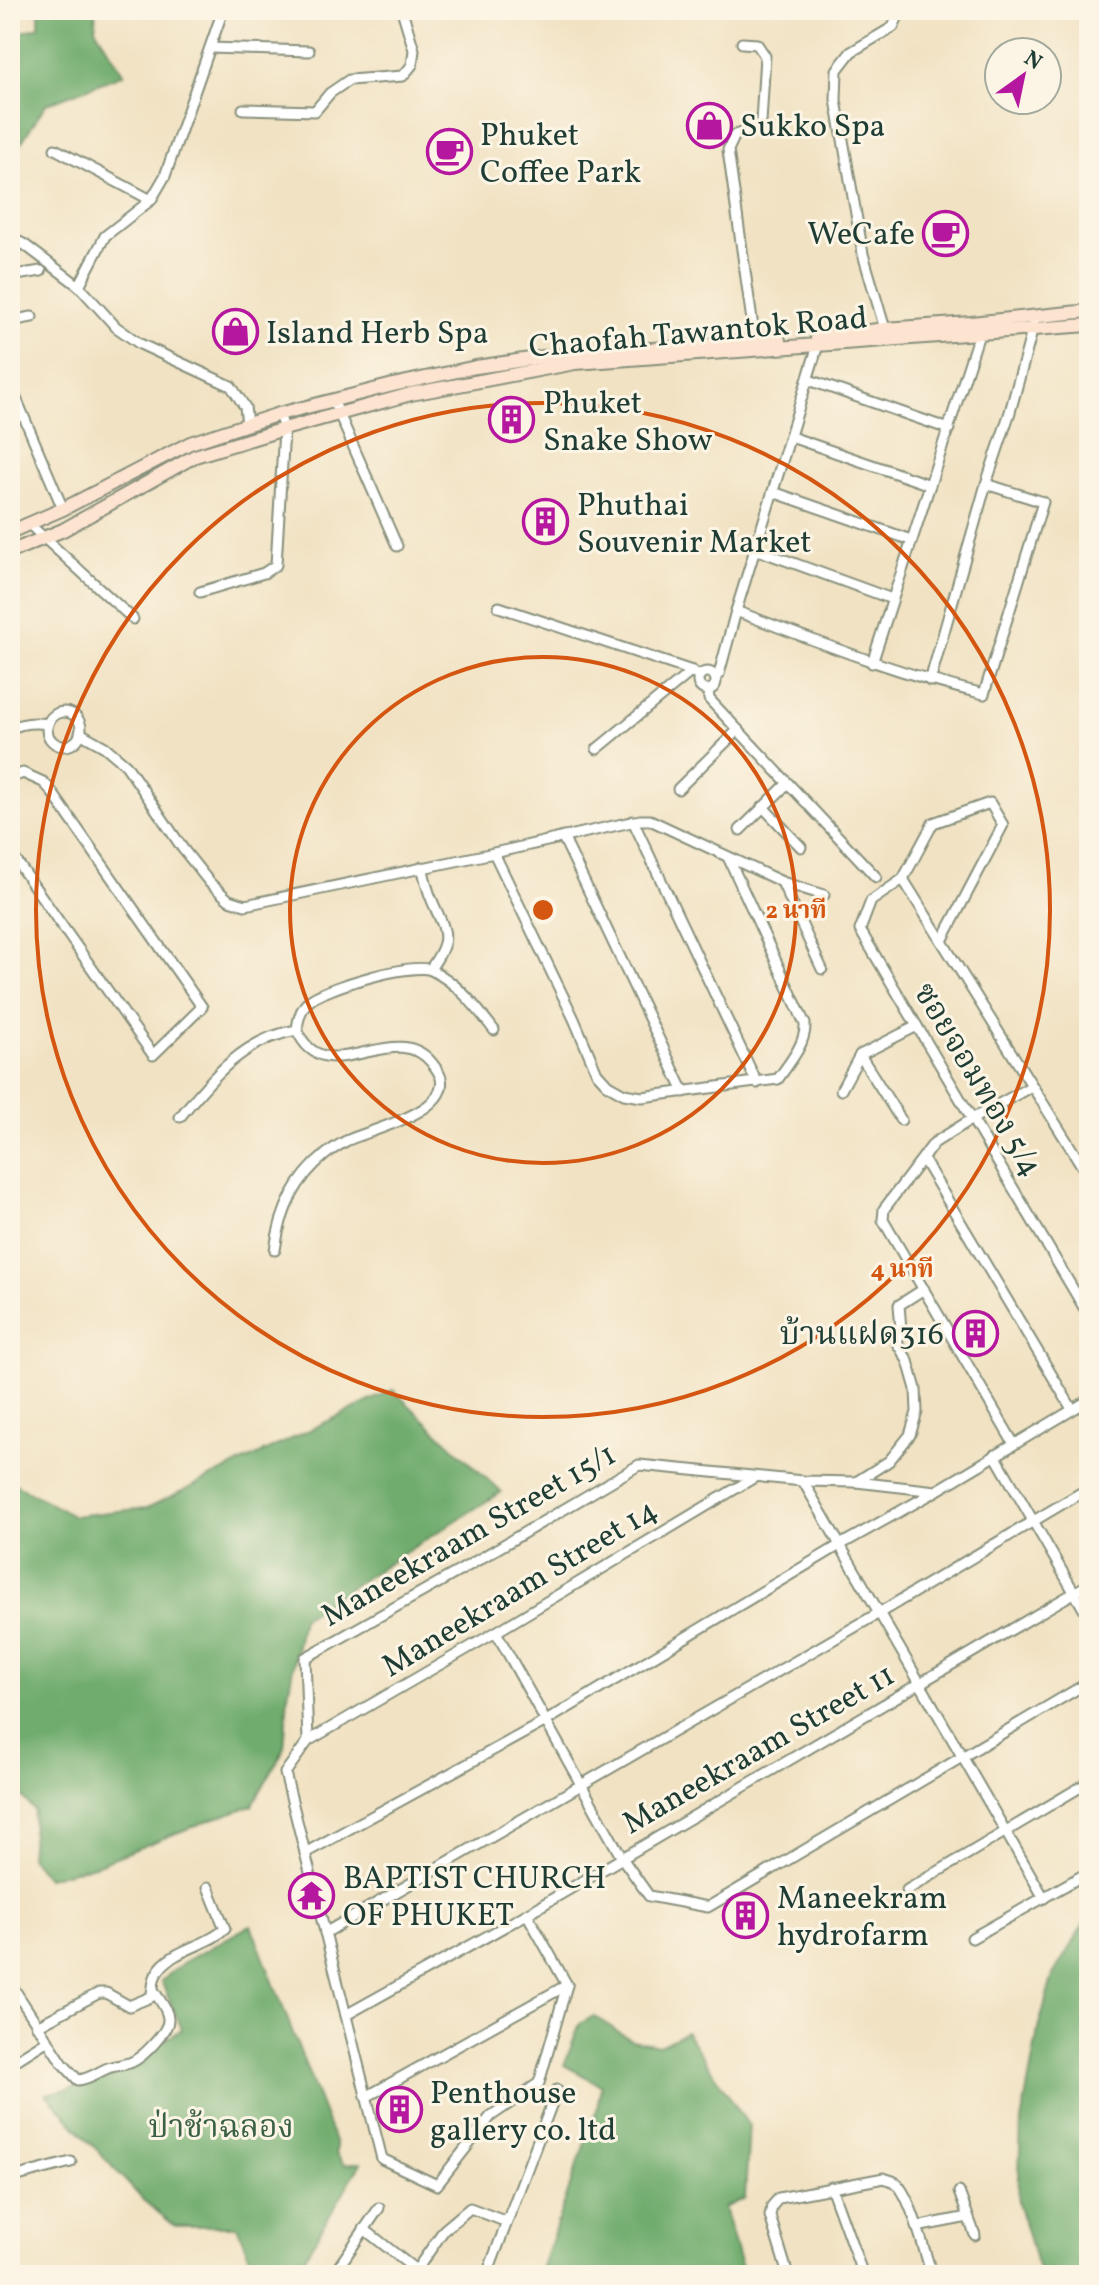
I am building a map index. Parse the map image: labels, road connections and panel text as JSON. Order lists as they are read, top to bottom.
{
  "streets": {
    "main road": ["Chaofah Tawantok Road"],
    "street": [
      "ซอยจอมทอง 5/4",
      "Maneekraam Street 15/1",
      "Maneekraam Street 14",
      "Maneekraam Street 11"
    ]
  },
  "crossings": [
    ["Maneekraam Street 15/1", "Maneekraam Street 14"]
  ],
  "parks": ["ป่าช้าฉลอง"],
  "places": {
    "shop": ["Sukko Spa", "Island Herb Spa"],
    "cafe": ["Phuket Coffee Park", "WeCafe"],
    "building": [
      "Phuket Snake Show",
      "Phuthai Souvenir Market",
      "บ้านแฝด316",
      "Maneekram hydrofarm",
      "Penthouse gallery co. ltd"
    ],
    "temple": ["BAPTIST CHURCH OF PHUKET"]
  },
  "north": "top right",
  "rings": ["2 นาที", "4 นาที"]
}
